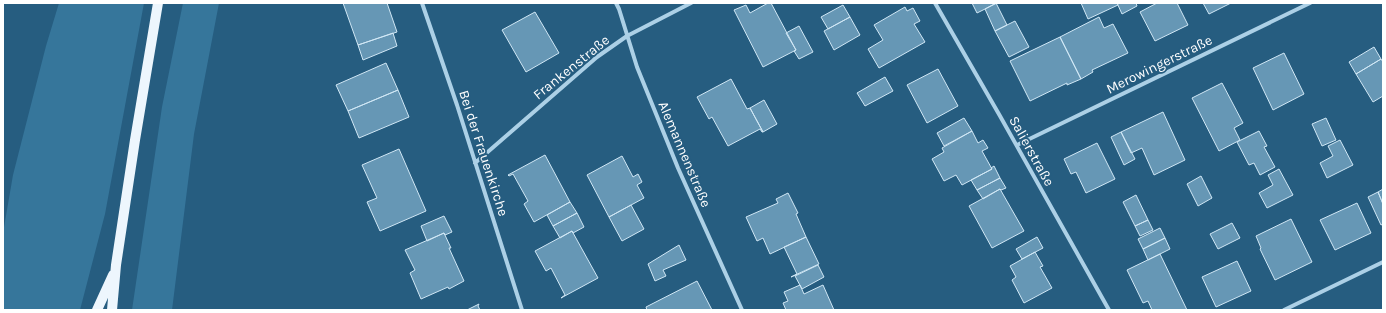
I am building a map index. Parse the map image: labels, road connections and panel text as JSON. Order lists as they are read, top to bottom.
{
  "streets": {
    "street": [
      "Merowingerstraße",
      "Frankenstraße",
      "Salierstraße",
      "Bei der Frauenkirche",
      "Alemannenstraße"
    ]
  },
  "crossings": [
    ["Merowingerstraße", "Salierstraße"],
    ["Frankenstraße", "Bei der Frauenkirche"],
    ["Frankenstraße", "Alemannenstraße"]
  ]
}
